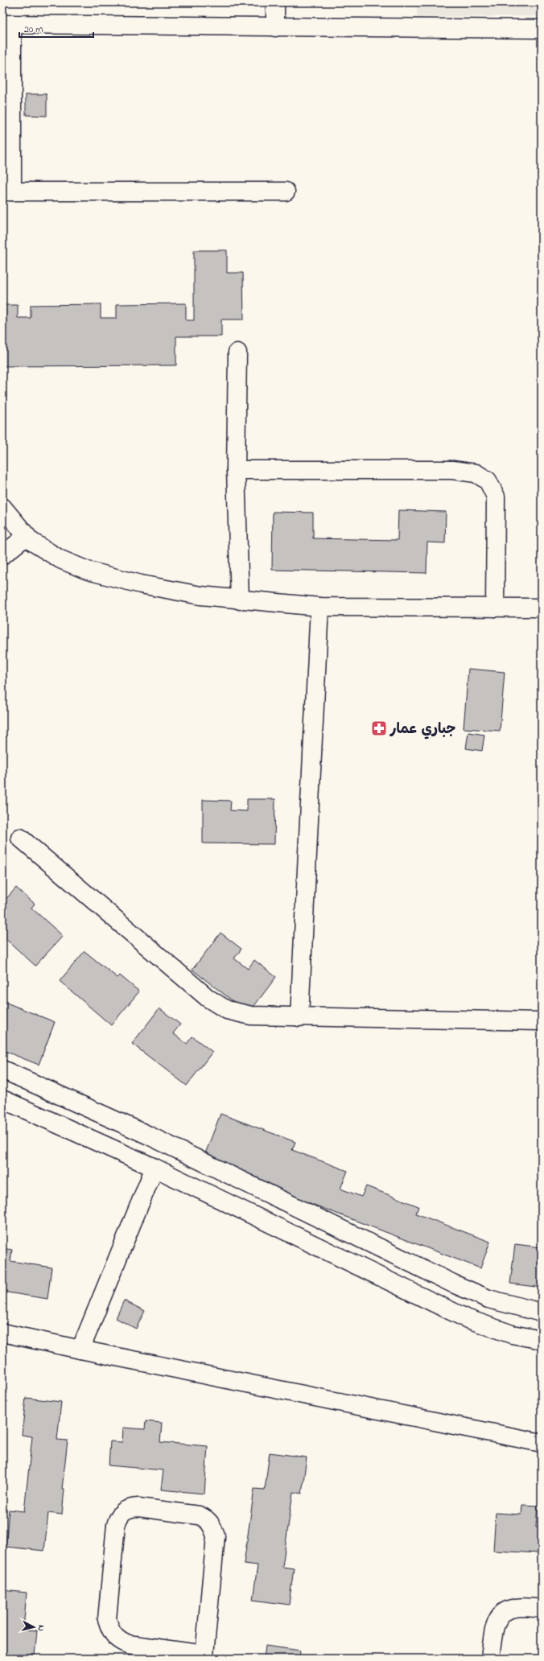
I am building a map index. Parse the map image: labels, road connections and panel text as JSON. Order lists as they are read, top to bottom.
{
  "places": {
    "pharmacy": ["جباري عمار"]
  },
  "scale_bar": "20 m",
  "north": "right"
}
